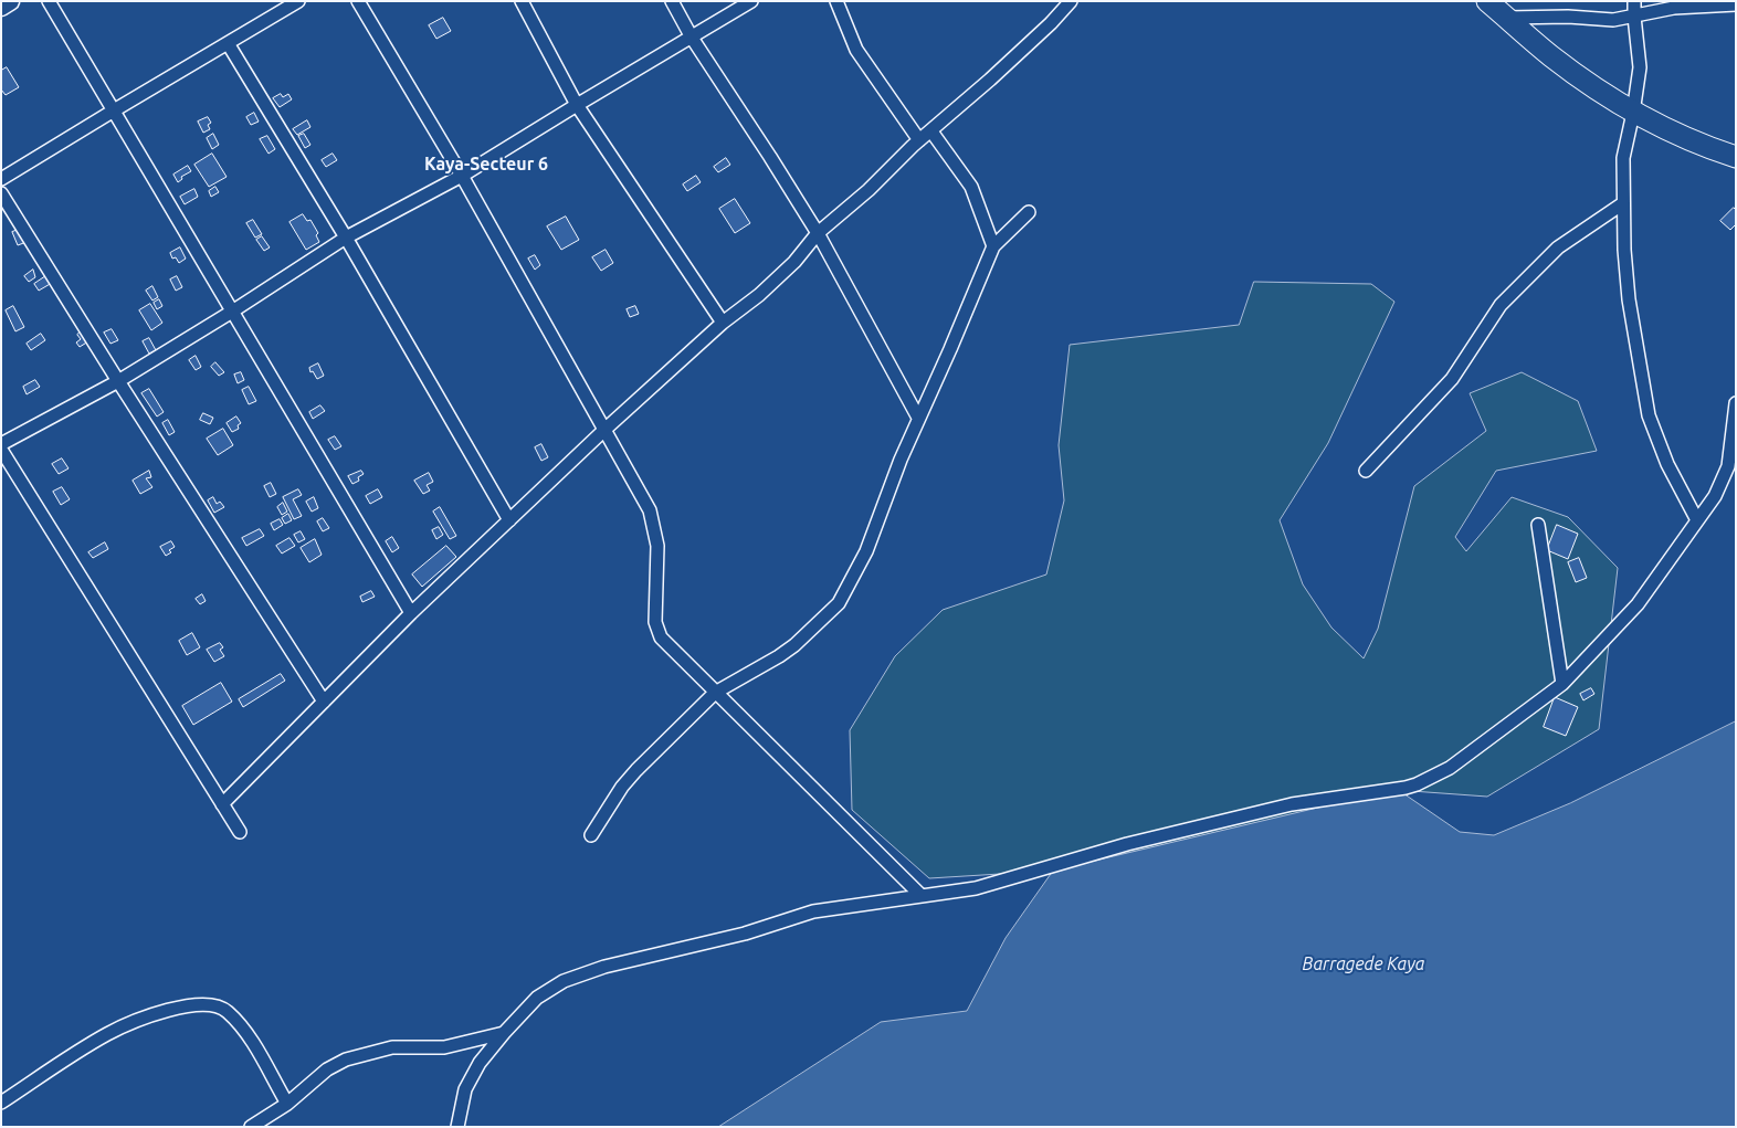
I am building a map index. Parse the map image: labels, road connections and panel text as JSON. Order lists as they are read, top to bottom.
{
  "districts": ["Kaya-Secteur 6"],
  "water": ["Barragede Kaya"]
}
